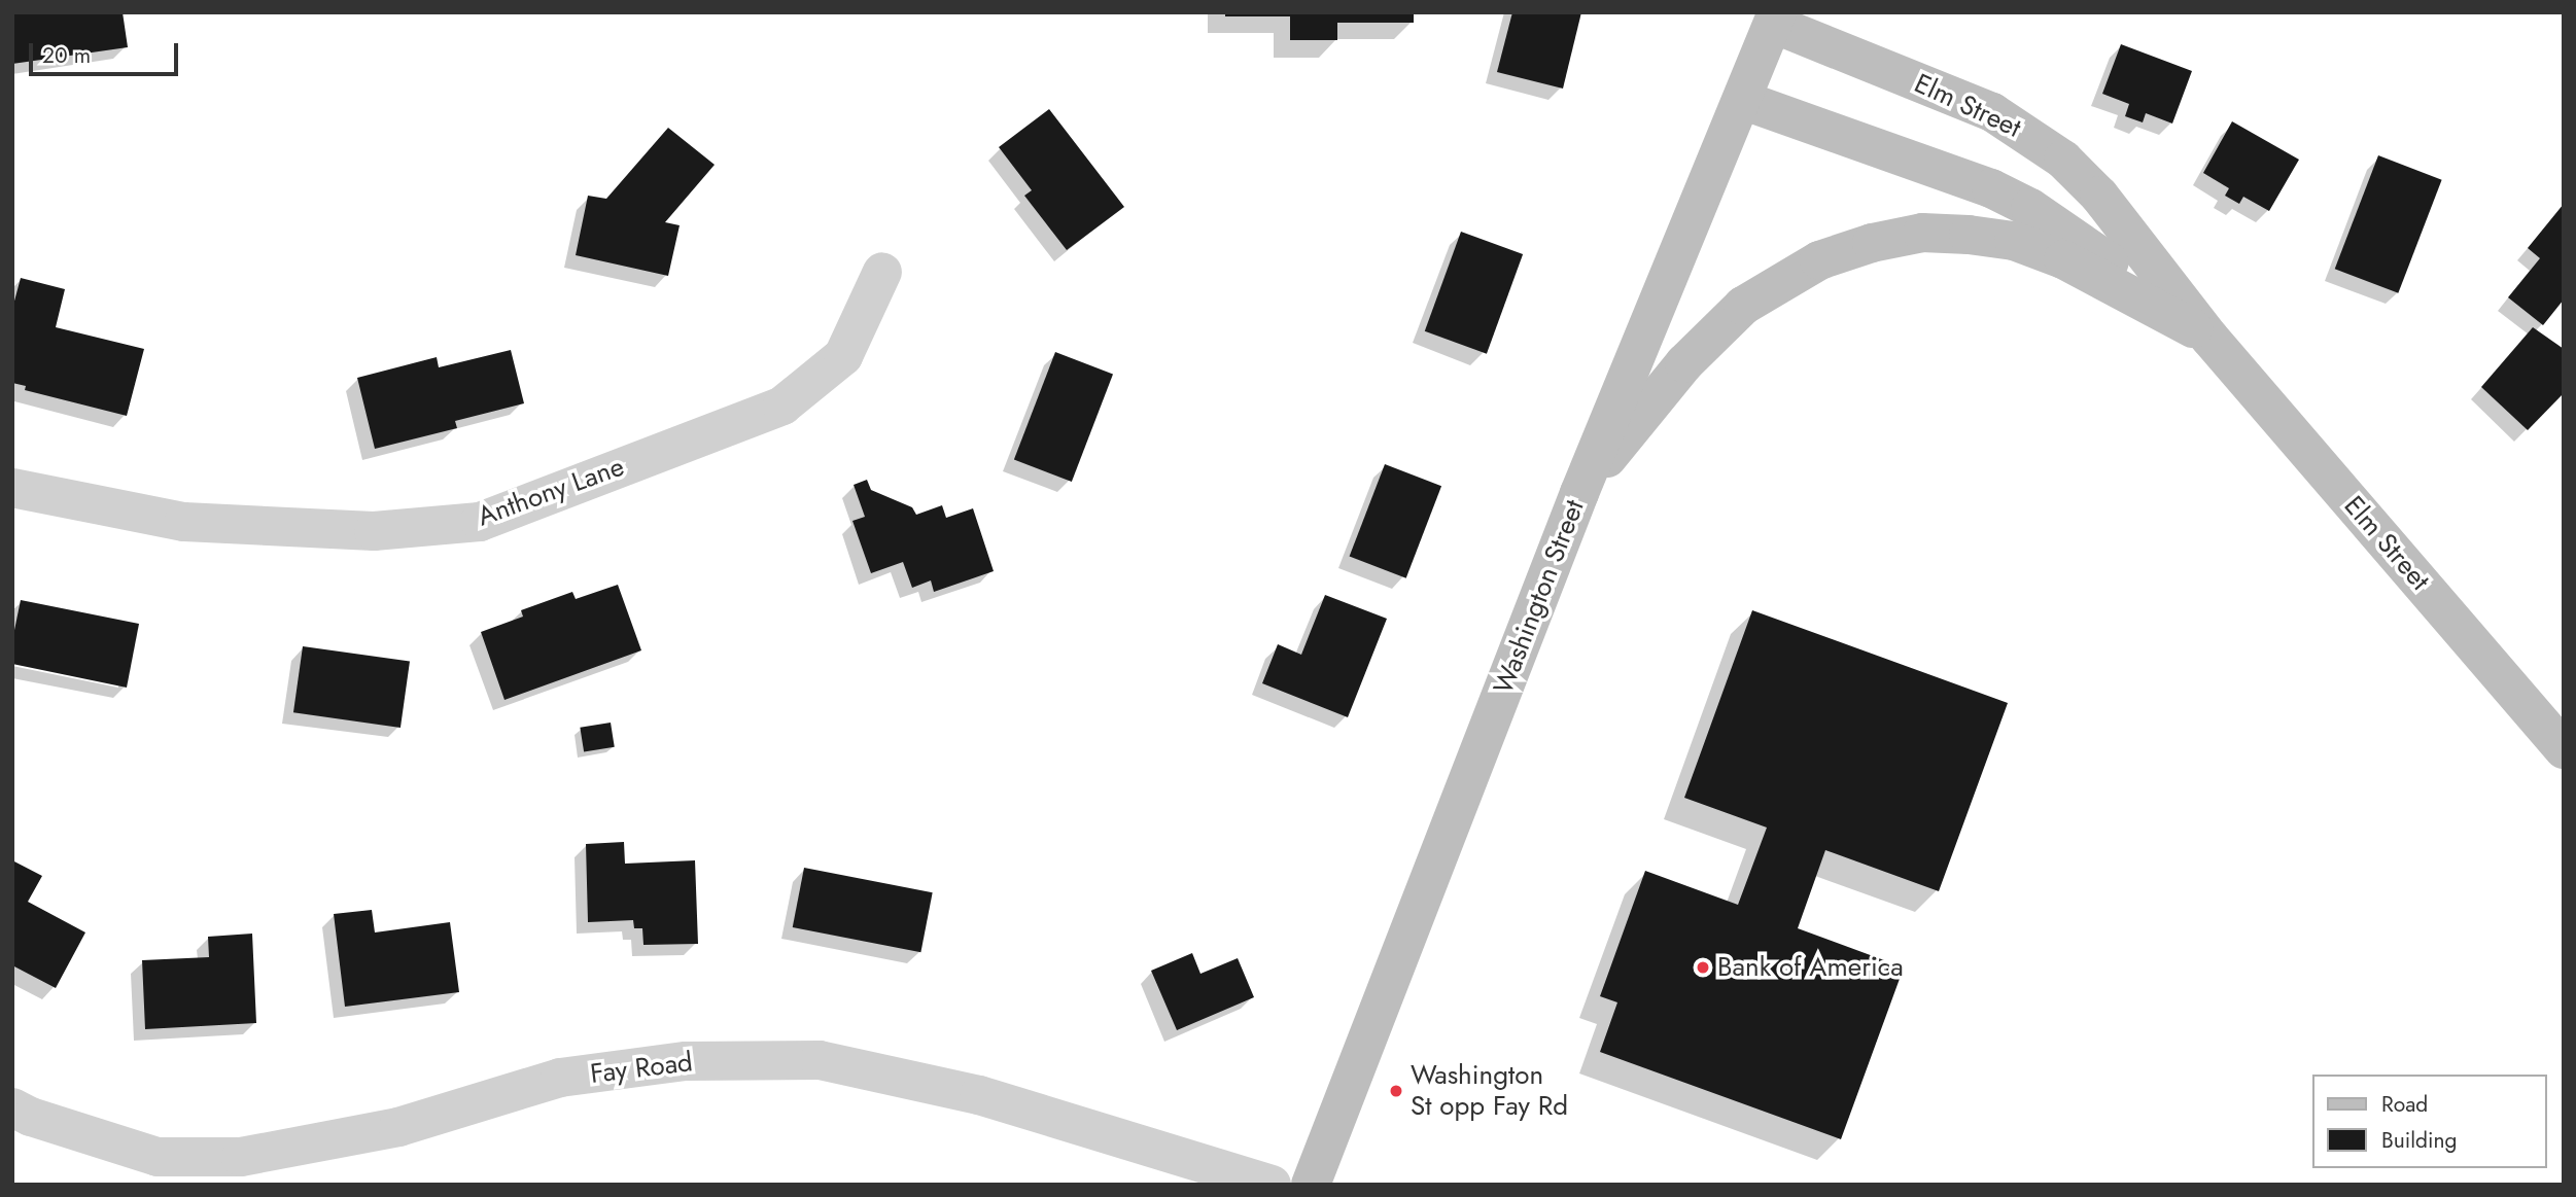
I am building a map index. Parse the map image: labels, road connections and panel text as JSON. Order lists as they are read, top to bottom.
{
  "streets": {
    "main road": ["Elm Street", "Washington Street"],
    "street": ["Anthony Lane", "Fay Road"]
  },
  "crossings": [
    ["Elm Street", "Washington Street"]
  ],
  "places": ["Bank of America", "Washington St opp Fay Rd"],
  "legend": ["Road", "Building"],
  "scale_bar": "20 m"
}
